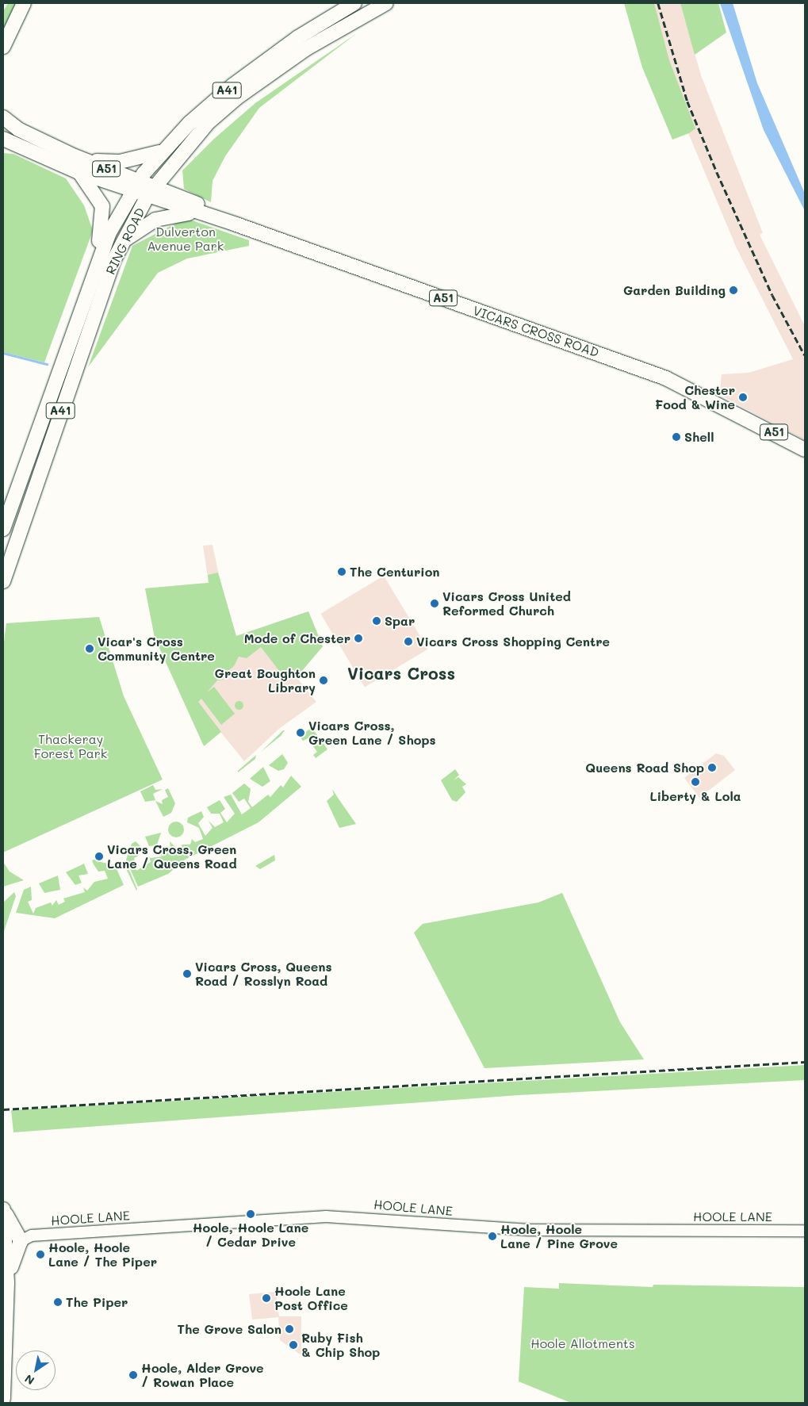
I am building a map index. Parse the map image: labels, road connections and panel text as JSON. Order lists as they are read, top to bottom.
{
  "streets": {
    "highway": [
      "A41",
      "A51",
      "RING ROAD",
      "VICARS CROSS ROAD"
    ],
    "street": ["HOOLE LANE"]
  },
  "crossings": [
    ["RING ROAD", "VICARS CROSS ROAD"]
  ],
  "districts": ["Vicars Cross"],
  "parks": ["Dulverton Avenue Park", "Thackeray Forest Park", "Hoole Allotments"],
  "places": [
    "Garden Building",
    "Chester Food & Wine",
    "Shell",
    "The Centurion",
    "Vicars Cross United Reformed Church",
    "Spar",
    "Mode of Chester",
    "Vicars Cross Shopping Centre",
    "Vicar's Cross Community Centre",
    "Great Boughton Library",
    "Vicars Cross, Green Lane / Shops",
    "Queens Road Shop",
    "Liberty & Lola",
    "Vicars Cross, Green Lane / Queens Road",
    "Vicars Cross, Queens Road / Rosslyn Road",
    "Hoole, Hoole Lane / Cedar Drive",
    "Hoole, Hoole Lane / Pine Grove",
    "Hoole, Hoole Lane / The Piper",
    "Hoole Lane Post Office",
    "The Piper",
    "The Grove Salon",
    "Ruby Fish & Chip Shop",
    "Hoole, Alder Grove / Rowan Place"
  ],
  "north": "bottom left"
}
